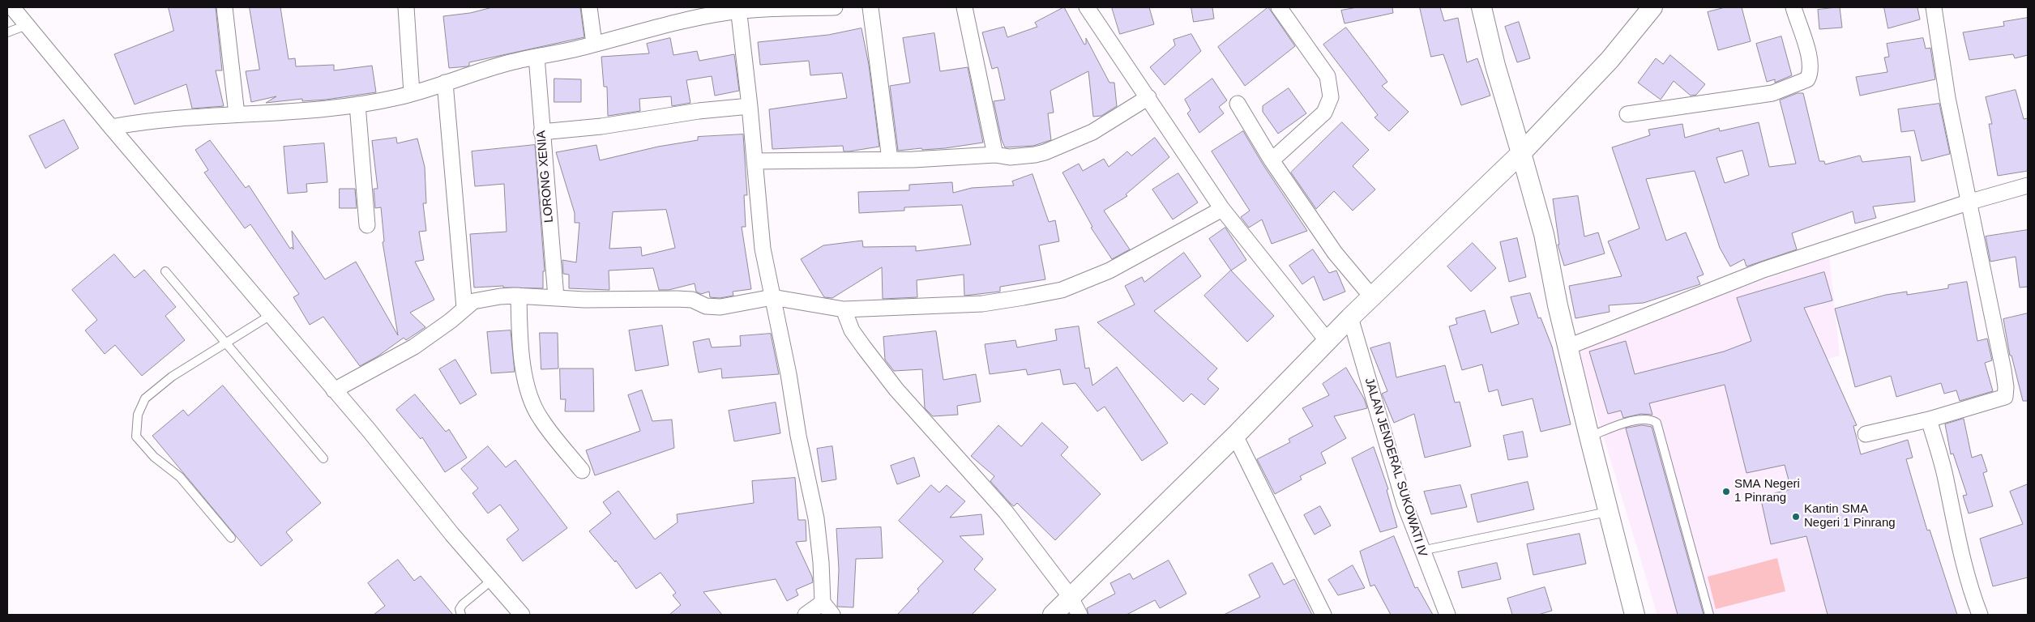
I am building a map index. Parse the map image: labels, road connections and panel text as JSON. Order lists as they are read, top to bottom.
{
  "streets": {
    "street": ["LORONG XENIA", "JALAN JENDERAL SUKOWATI IV"]
  },
  "places": ["SMA Negeri 1 Pinrang", "Kantin SMA Negeri 1 Pinrang"]
}
